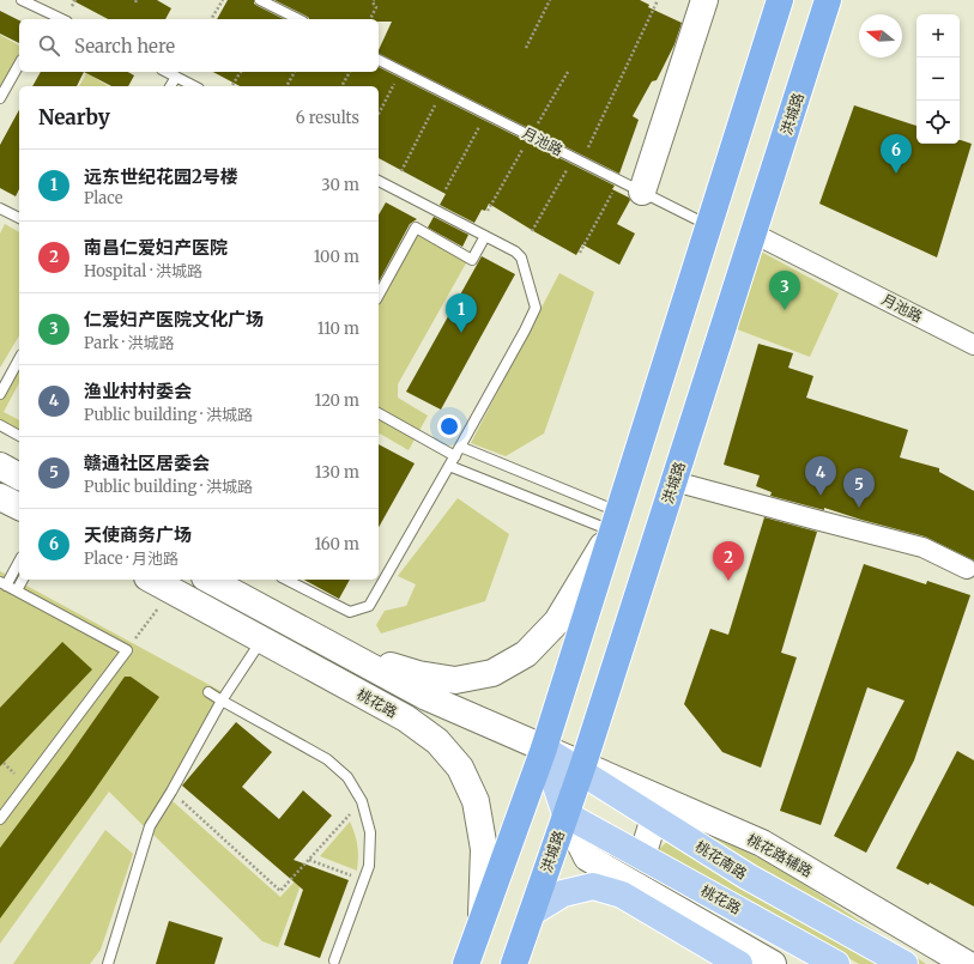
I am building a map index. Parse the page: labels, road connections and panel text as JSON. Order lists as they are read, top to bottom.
{
  "streets": {
    "highway": ["洪城路"],
    "main road": ["桃花路", "桃花路辅路", "桃花南路"],
    "street": ["月池路"]
  },
  "crossings": [
    ["洪城路", "月池路"],
    ["洪城路", "桃花路"],
    ["洪城路", "桃花路辅路"],
    ["洪城路", "桃花南路"],
    ["桃花路", "桃花南路"],
    ["桃花路辅路", "桃花南路"]
  ],
  "north": "left",
  "page": {
    "map_buttons": ["+", "−"],
    "search": "Search here",
    "heading": ["Nearby", "6 results"],
    "pins": [
      "6",
      "3",
      "1",
      "4",
      "5",
      "2"
    ],
    "list": [
      {
        "mark": "1",
        "name": "远东世纪花园2号楼",
        "note": "Place",
        "value": "30 m"
      },
      {
        "mark": "2",
        "name": "南昌仁爱妇产医院",
        "note": "Hospital · 洪城路",
        "value": "100 m"
      },
      {
        "mark": "3",
        "name": "仁爱妇产医院文化广场",
        "note": "Park · 洪城路",
        "value": "110 m"
      },
      {
        "mark": "4",
        "name": "渔业村村委会",
        "note": "Public building · 洪城路",
        "value": "120 m"
      },
      {
        "mark": "5",
        "name": "赣通社区居委会",
        "note": "Public building · 洪城路",
        "value": "130 m"
      },
      {
        "mark": "6",
        "name": "天使商务广场",
        "note": "Place · 月池路",
        "value": "160 m"
      }
    ]
  }
}
